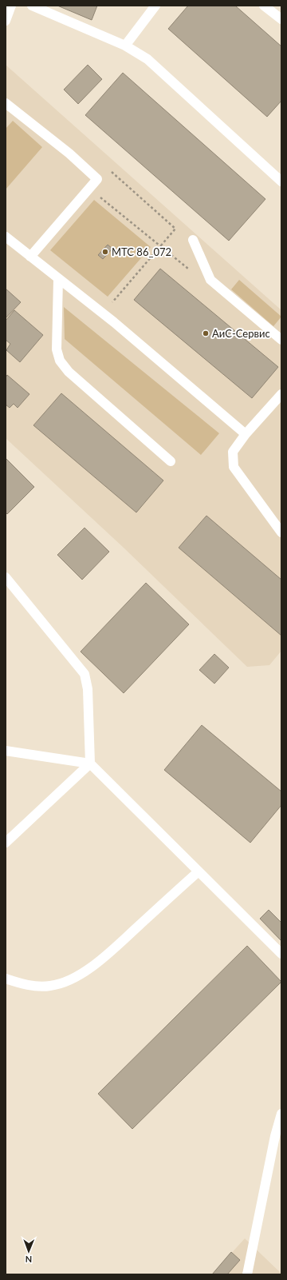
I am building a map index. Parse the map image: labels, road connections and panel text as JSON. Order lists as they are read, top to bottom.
{
  "places": ["МТС 86_072", "АиС-Сервис"],
  "north": "bottom"
}
